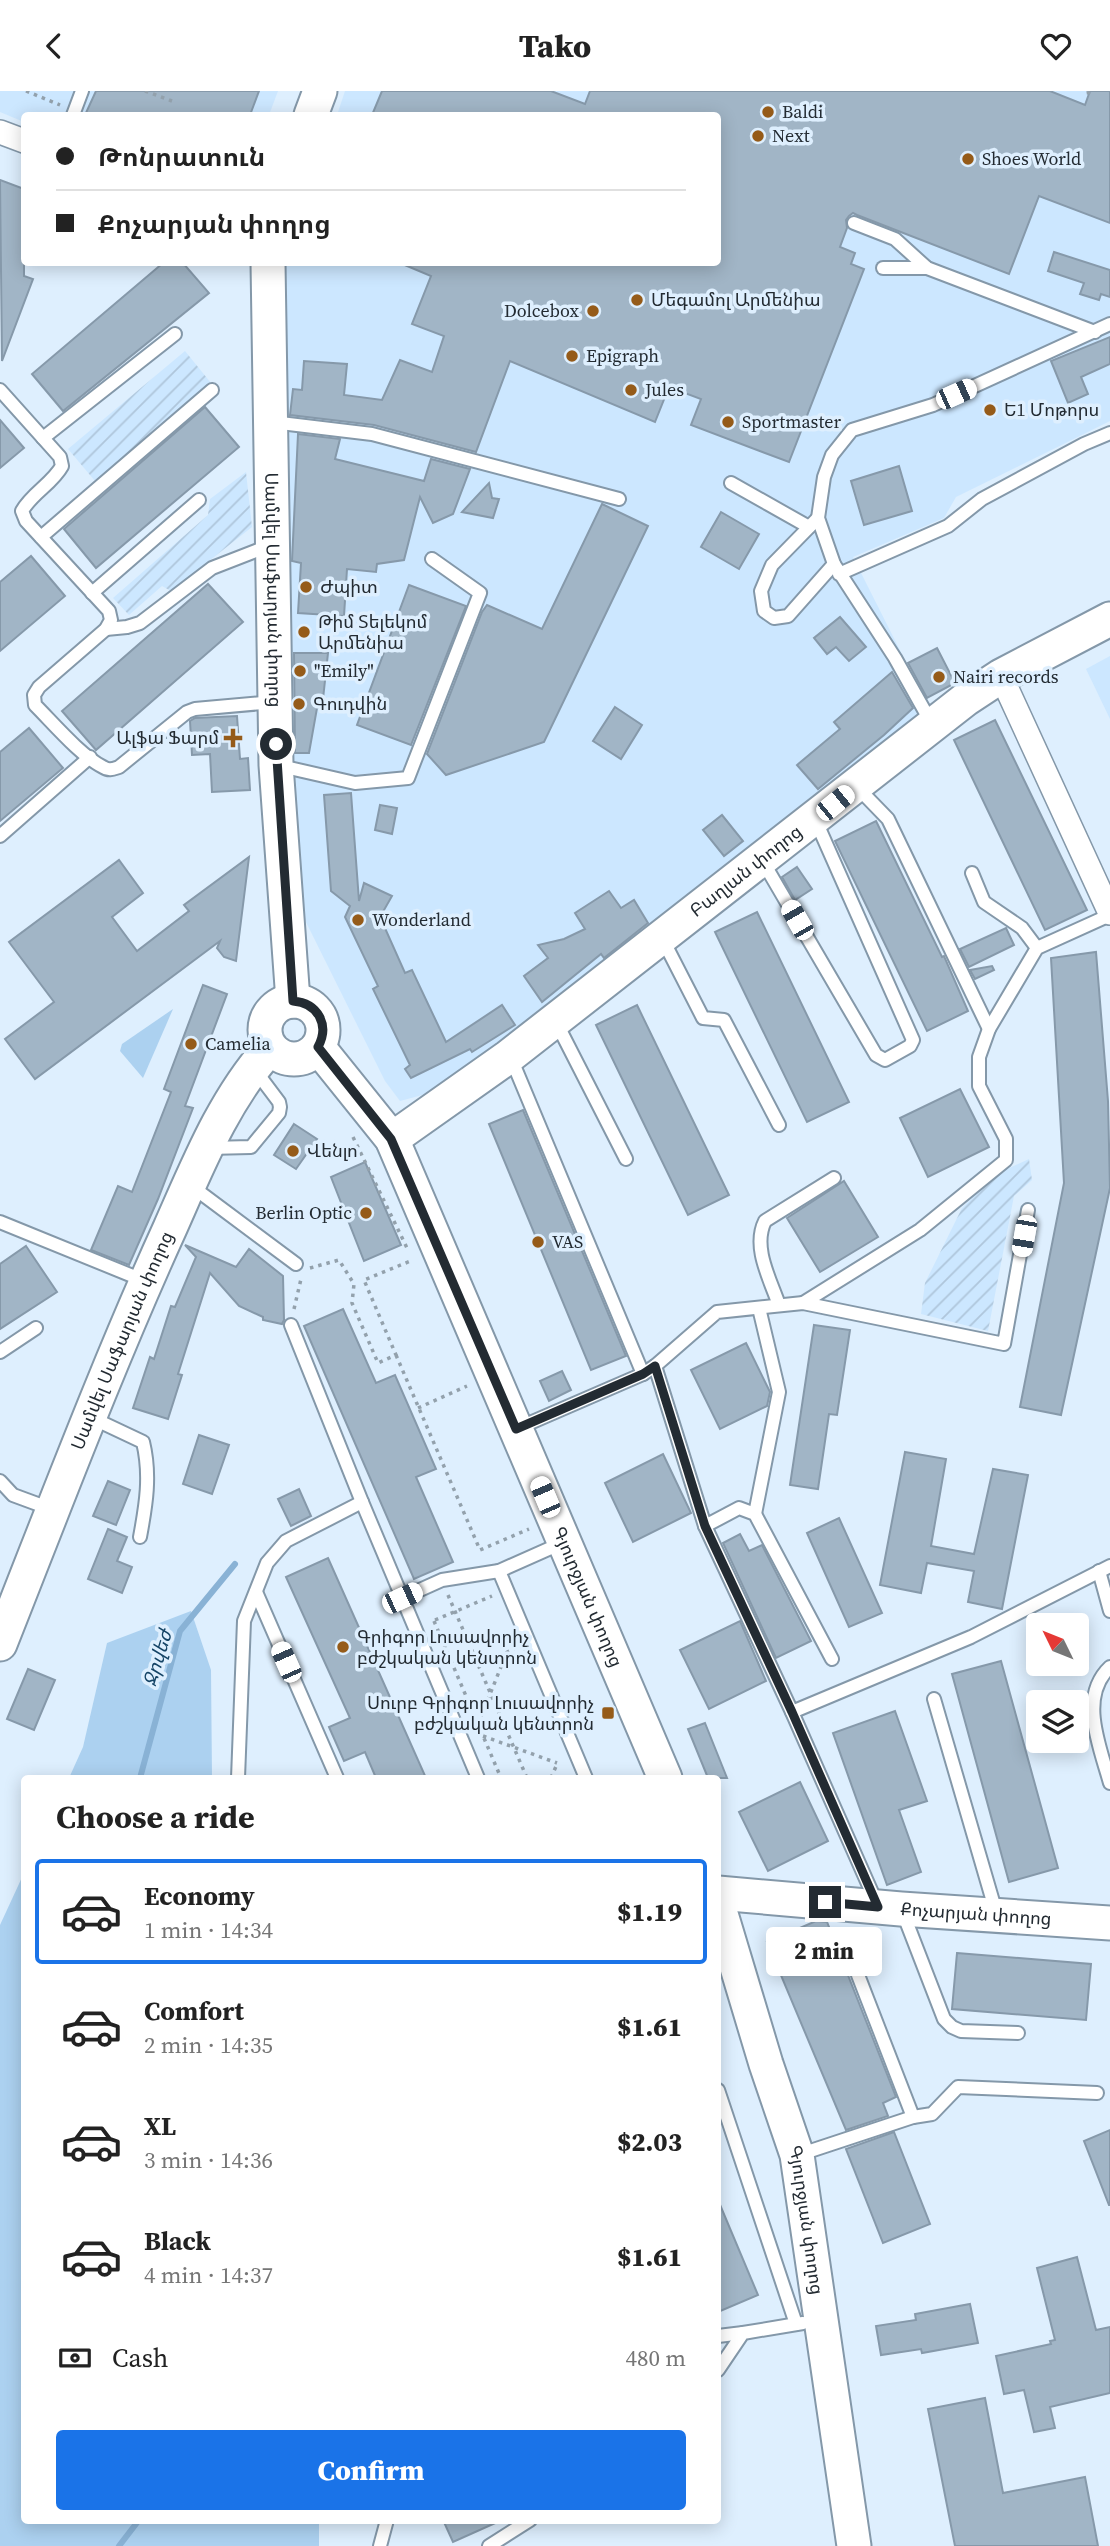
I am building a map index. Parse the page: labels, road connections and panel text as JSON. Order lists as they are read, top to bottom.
{
  "streets": {
    "main road": [
      "Սամվել Սաֆարյան փողոց",
      "Բաղյան փողոց",
      "Գյուրջյան փողոց",
      "Քոչարյան փողոց"
    ]
  },
  "crossings": [
    ["Սամվել Սաֆարյան փողոց", "Գյուրջյան փողոց"],
    ["Բաղյան փողոց", "Գյուրջյան փողոց"]
  ],
  "water": ["Ջրվեժ"],
  "places": {
    "other": [
      "Baldi",
      "Next",
      "Shoes World",
      "Մեգամոլ Արմենիա",
      "Dolcebox",
      "Epigraph",
      "Jules",
      "Ե1 Մոթորս",
      "Sportmaster",
      "Ժպիտ",
      "Թիմ Տելեկոմ Արմենիա",
      "\"Emily\"",
      "Nairi records",
      "Գուդվին",
      "Wonderland",
      "Camelia",
      "Վենլո",
      "Berlin Optic",
      "VAS",
      "Գրիգոր Լուսավորիչ բժշկական կենտրոն"
    ],
    "health": ["Ալֆա Ֆարմ"],
    "transit": ["Սուրբ Գրիգոր Լուսավորիչ բժշկական կենտրոն"]
  },
  "north": "top left",
  "page": {
    "header": "Tako",
    "banner": ["Թոնրատուն", "Քոչարյան փողոց"],
    "heading": "Choose a ride",
    "list": [
      {
        "name": "Economy",
        "note": "1 min · 14:34",
        "value": "$1.19"
      },
      {
        "name": "Comfort",
        "note": "2 min · 14:35",
        "value": "$1.61"
      },
      {
        "name": "XL",
        "note": "3 min · 14:36",
        "value": "$2.03"
      },
      {
        "name": "Black",
        "note": "4 min · 14:37",
        "value": "$1.61"
      }
    ],
    "bubble": "2 min",
    "pay": ["Cash", "480 m"],
    "buttons": "Confirm"
  }
}
